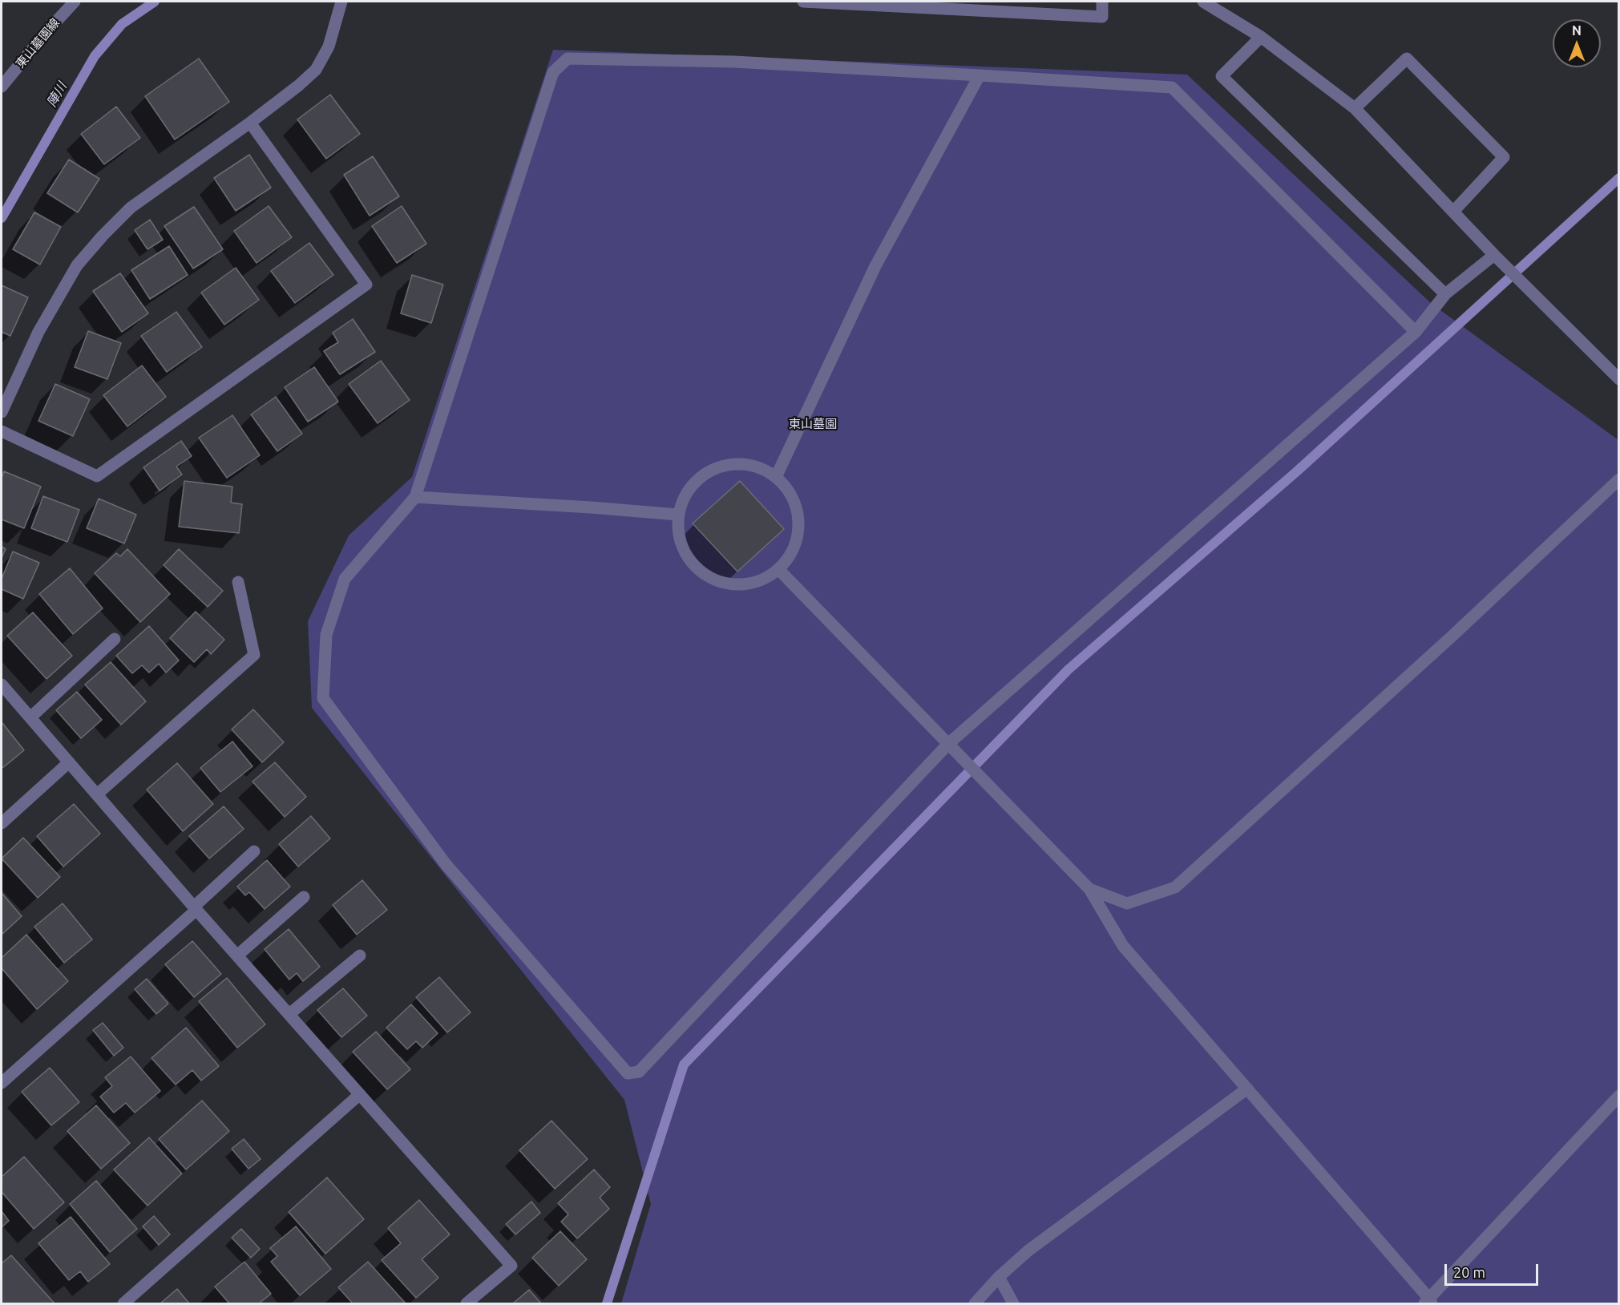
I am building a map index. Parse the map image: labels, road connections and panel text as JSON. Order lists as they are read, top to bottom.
{
  "streets": {
    "street": ["東山墓園線"]
  },
  "water": ["陣川"],
  "parks": ["東山墓園"],
  "scale_bar": "20 m",
  "north": "top"
}
